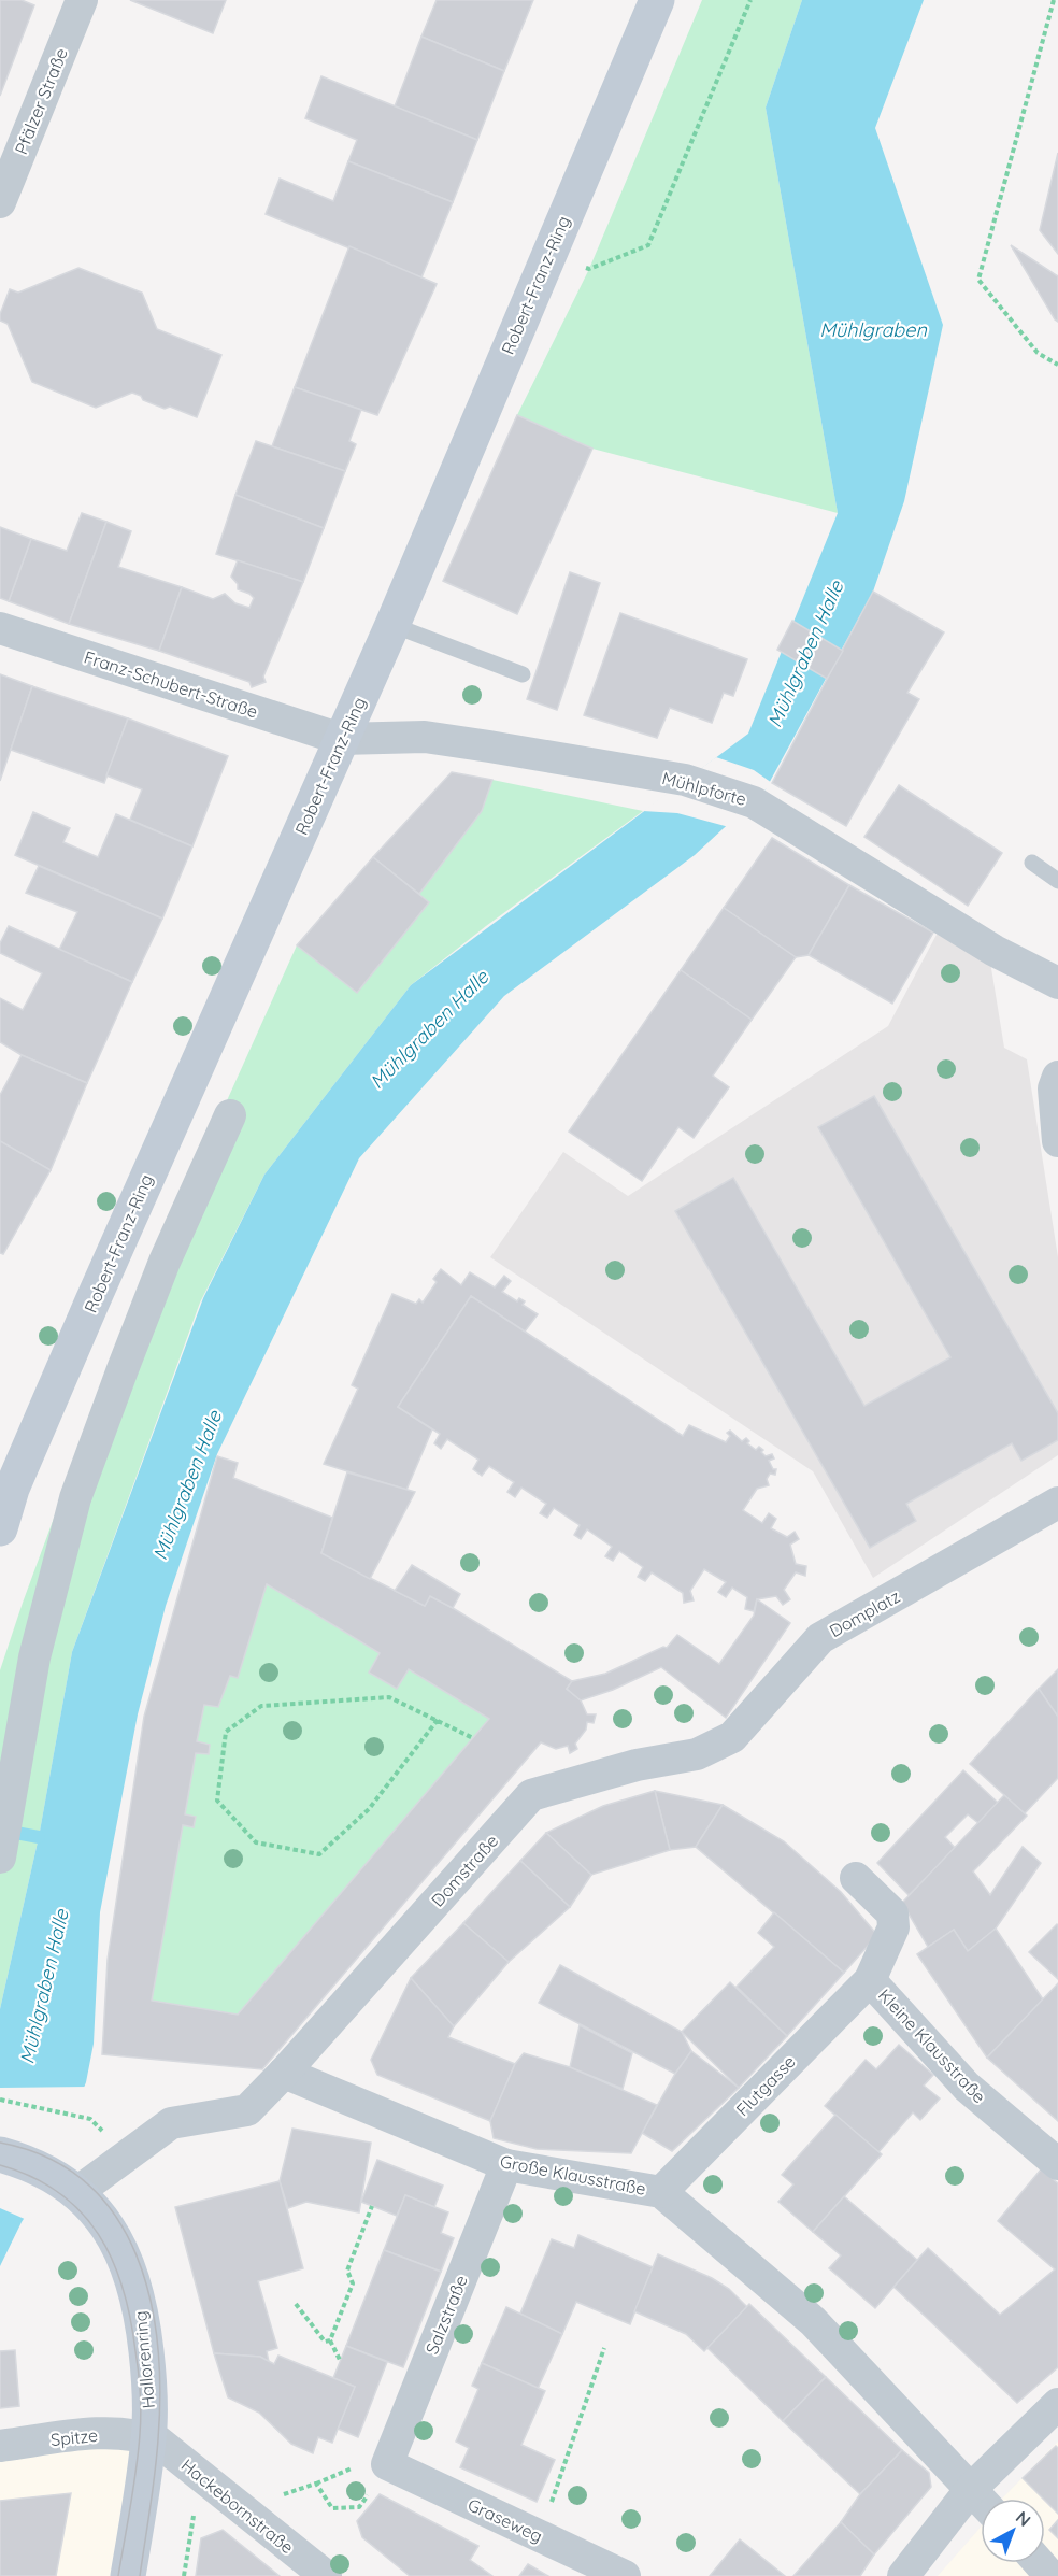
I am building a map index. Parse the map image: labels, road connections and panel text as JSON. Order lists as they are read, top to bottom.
{
  "streets": {
    "street": [
      "Pfälzer Straße",
      "Robert-Franz-Ring",
      "Franz-Schubert-Straße",
      "Mühlpforte",
      "Domplatz",
      "Domstraße",
      "Kleine Klausstraße",
      "Flutgasse",
      "Große Klausstraße",
      "Salzstraße",
      "Hallorenring",
      "Spitze",
      "Hackebornstraße",
      "Graseweg"
    ]
  },
  "crossings": [
    ["Robert-Franz-Ring", "Franz-Schubert-Straße"],
    ["Robert-Franz-Ring", "Mühlpforte"],
    ["Franz-Schubert-Straße", "Mühlpforte"],
    ["Domplatz", "Domstraße"],
    ["Domstraße", "Große Klausstraße"],
    ["Kleine Klausstraße", "Flutgasse"],
    ["Flutgasse", "Große Klausstraße"],
    ["Große Klausstraße", "Salzstraße"],
    ["Salzstraße", "Graseweg"],
    ["Hallorenring", "Spitze"],
    ["Hallorenring", "Hackebornstraße"],
    ["Spitze", "Hackebornstraße"]
  ],
  "water": ["Mühlgraben", "Mühlgraben Halle"],
  "north": "top right"
}
